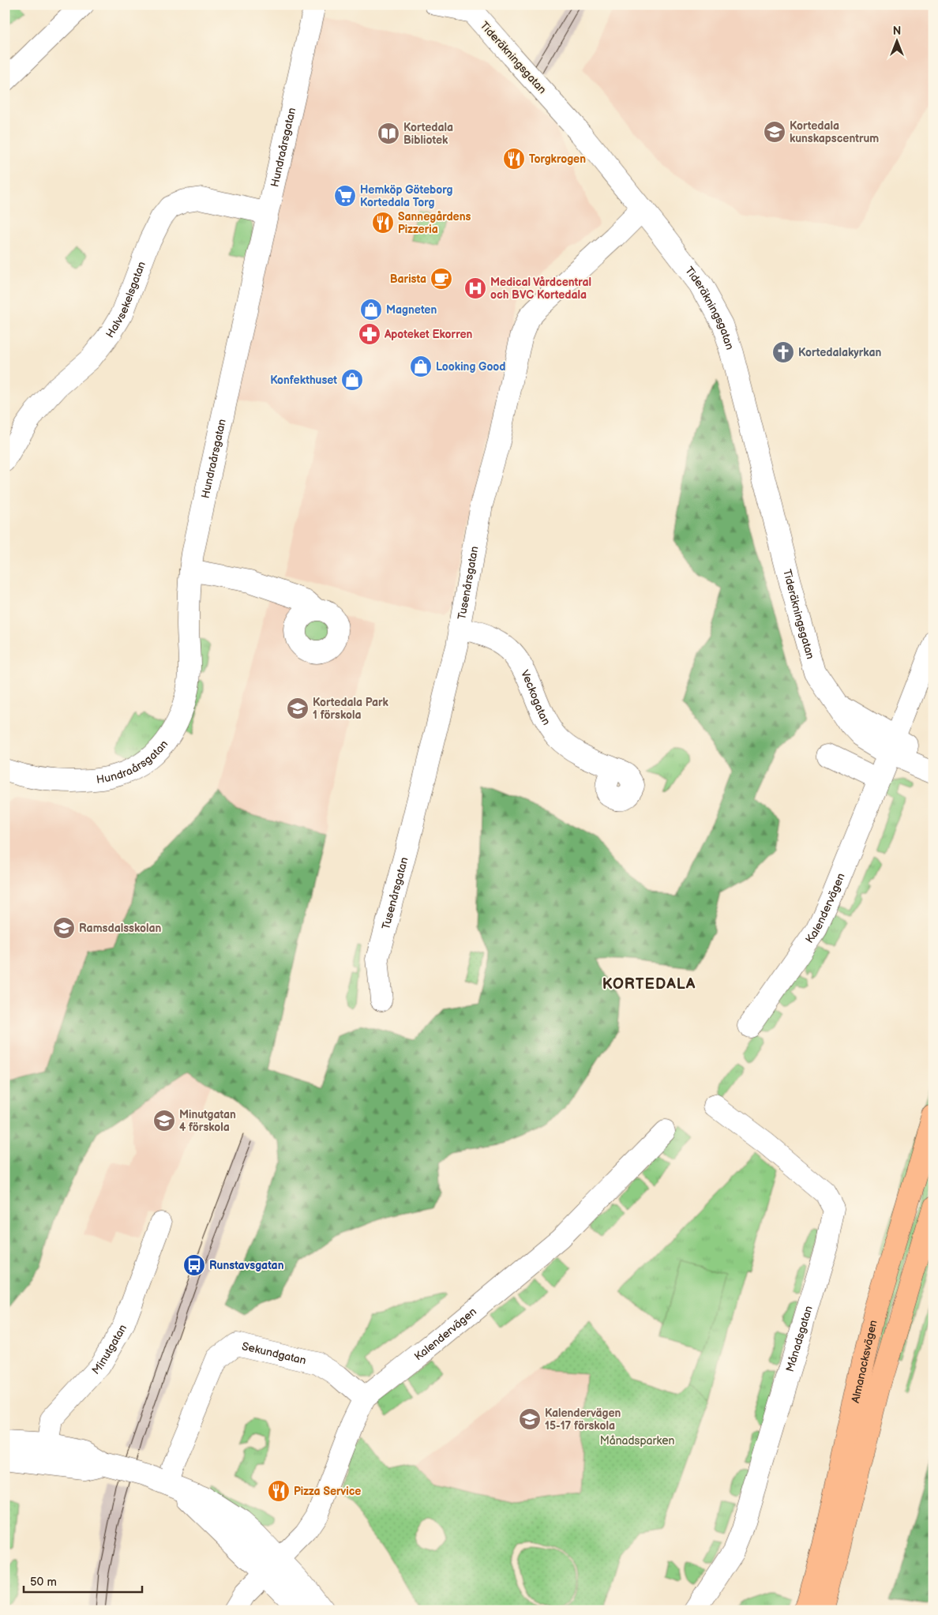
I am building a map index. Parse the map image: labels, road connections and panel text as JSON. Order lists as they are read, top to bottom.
{
  "streets": {
    "main road": ["Almanacksvägen"],
    "street": [
      "Tideräkningsgatan",
      "Hundraårsgatan",
      "Halvsekelsgatan",
      "Tusenårsgatan",
      "Veckogatan",
      "Kalendervägen",
      "Månadsgatan",
      "Minutgatan",
      "Sekundgatan"
    ]
  },
  "crossings": [
    ["Tideräkningsgatan", "Tusenårsgatan"],
    ["Tideräkningsgatan", "Kalendervägen"],
    ["Hundraårsgatan", "Halvsekelsgatan"],
    ["Tusenårsgatan", "Veckogatan"],
    ["Kalendervägen", "Sekundgatan"]
  ],
  "districts": ["KORTEDALA"],
  "parks": ["Månadsparken"],
  "places": {
    "school or university": [
      "Kortedala kunskapscentrum",
      "Kortedala Park 1 förskola",
      "Ramsdalsskolan",
      "Minutgatan 4 förskola",
      "Kalendervägen 15-17 förskola"
    ],
    "library": ["Kortedala Bibliotek"],
    "restaurant": ["Torgkrogen", "Sannegårdens Pizzeria", "Pizza Service"],
    "supermarket": ["Hemköp Göteborg Kortedala Torg"],
    "cafe": ["Barista"],
    "hospital": ["Medical Vårdcentral och BVC Kortedala"],
    "shop": ["Magneten", "Looking Good", "Konfekthuset"],
    "pharmacy": ["Apoteket Ekorren"],
    "church": ["Kortedalakyrkan"],
    "bus stop": ["Runstavsgatan"]
  },
  "scale_bar": "50 m",
  "north": "top"
}
